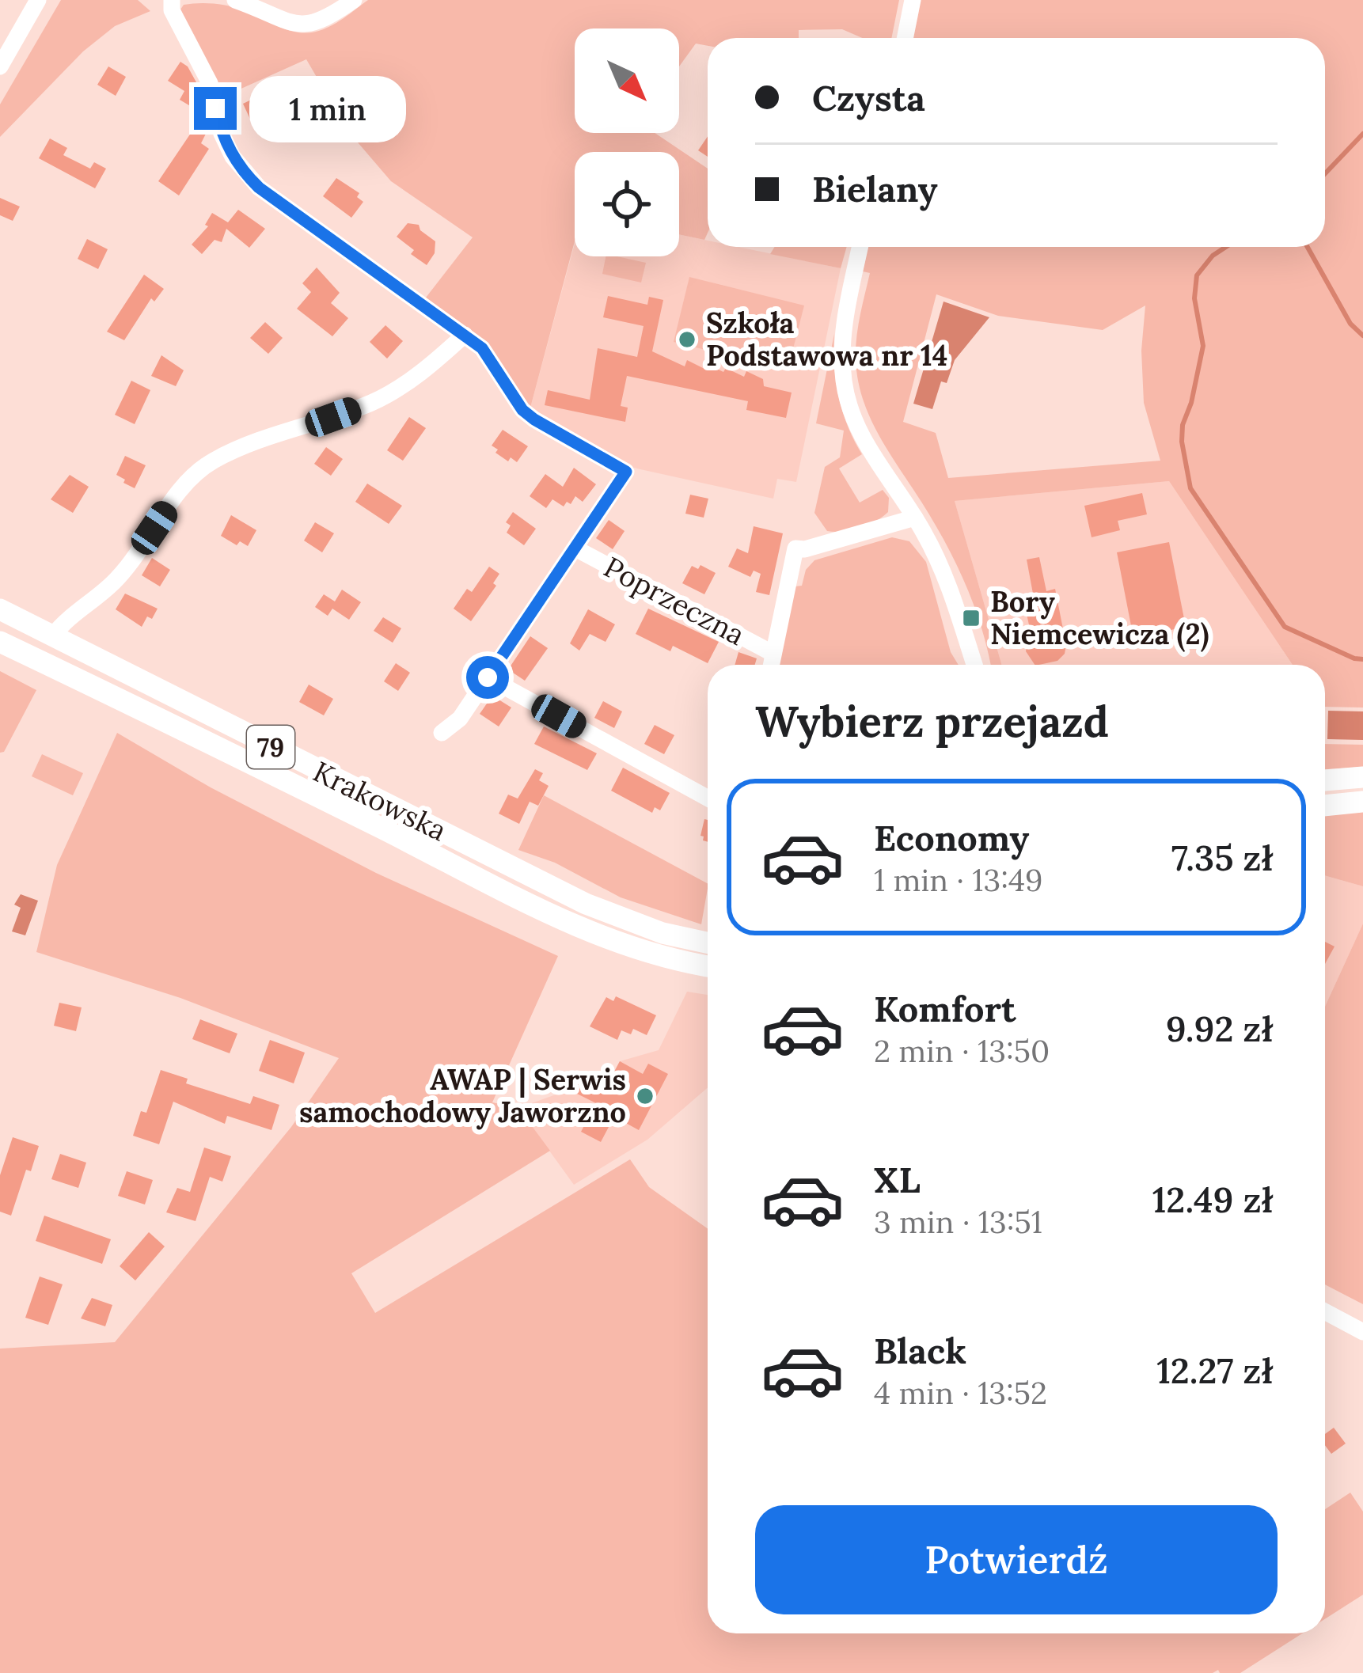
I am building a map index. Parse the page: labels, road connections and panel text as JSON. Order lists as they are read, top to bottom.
{
  "streets": {
    "main road": ["79", "Krakowska"],
    "street": ["Poprzeczna"]
  },
  "places": {
    "other": ["Szkoła Podstawowa nr 14", "AWAP | Serwis samochodowy Jaworzno"],
    "transit": ["Bory Niemcewicza (2)"]
  },
  "north": "bottom right",
  "page": {
    "banner": ["Czysta", "Bielany"],
    "bubble": "1 min",
    "heading": "Wybierz przejazd",
    "list": [
      {
        "name": "Economy",
        "note": "1 min · 13:49",
        "value": "7.35 zł"
      },
      {
        "name": "Komfort",
        "note": "2 min · 13:50",
        "value": "9.92 zł"
      },
      {
        "name": "XL",
        "note": "3 min · 13:51",
        "value": "12.49 zł"
      },
      {
        "name": "Black",
        "note": "4 min · 13:52",
        "value": "12.27 zł"
      }
    ],
    "buttons": "Potwierdź"
  }
}
